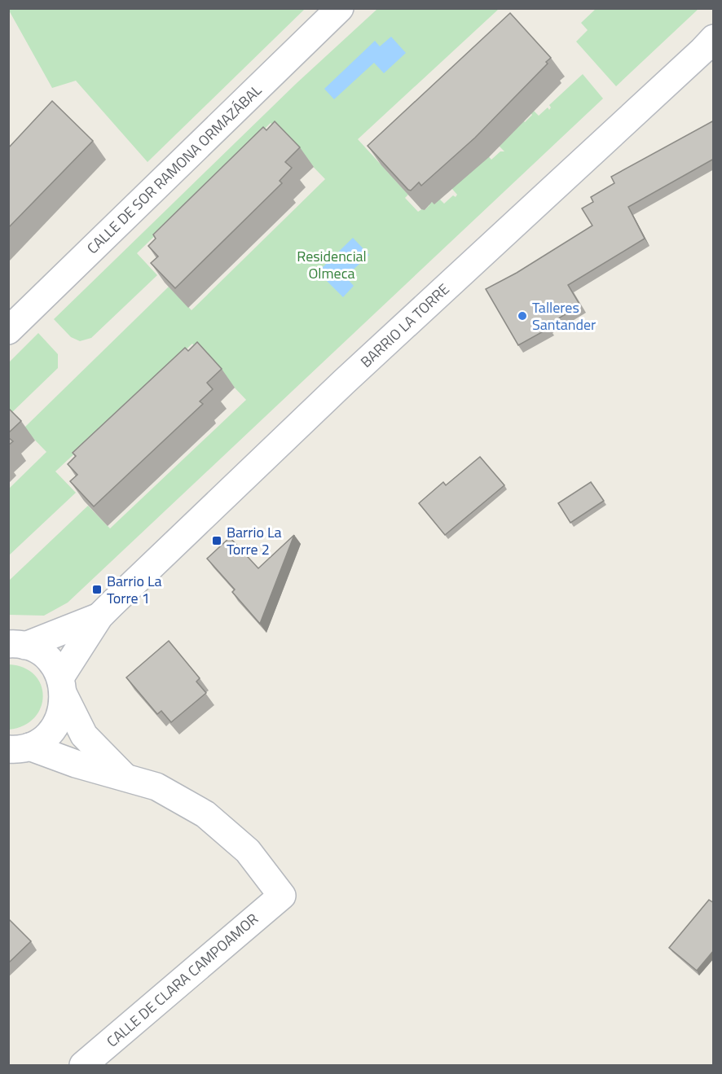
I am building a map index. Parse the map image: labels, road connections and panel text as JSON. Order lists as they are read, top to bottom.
{
  "streets": {
    "street": ["CALLE DE SOR RAMONA ORMAZÁBAL", "BARRIO LA TORRE", "CALLE DE CLARA CAMPOAMOR"]
  },
  "parks": ["Residencial Olmeca"],
  "places": {
    "other": ["Talleres Santander"],
    "transit": ["Barrio La Torre 2", "Barrio La Torre 1"]
  }
}
